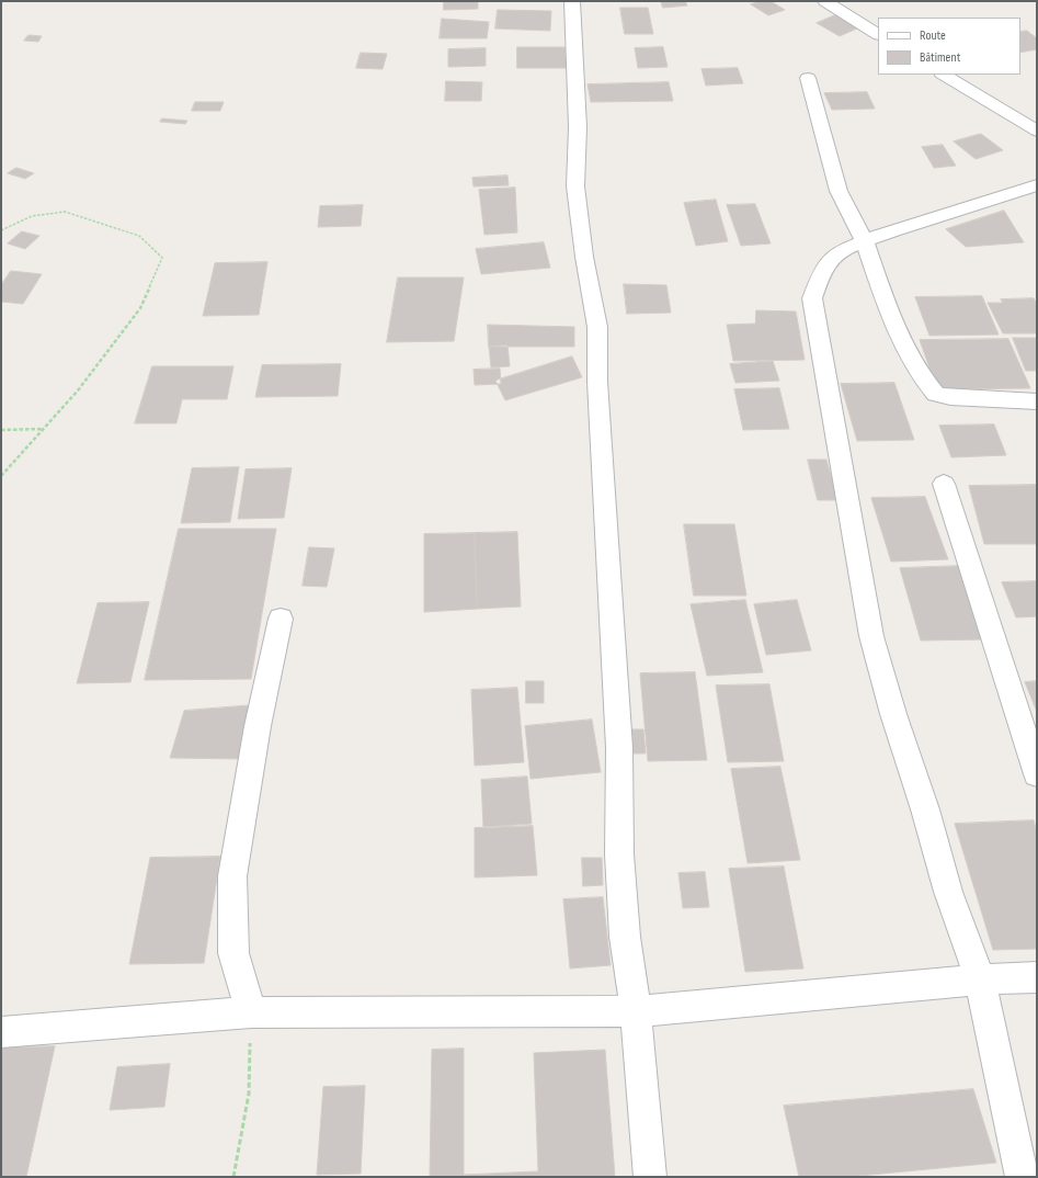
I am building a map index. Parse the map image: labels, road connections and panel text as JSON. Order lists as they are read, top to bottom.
{
  "legend": ["Route", "Bâtiment"]
}
